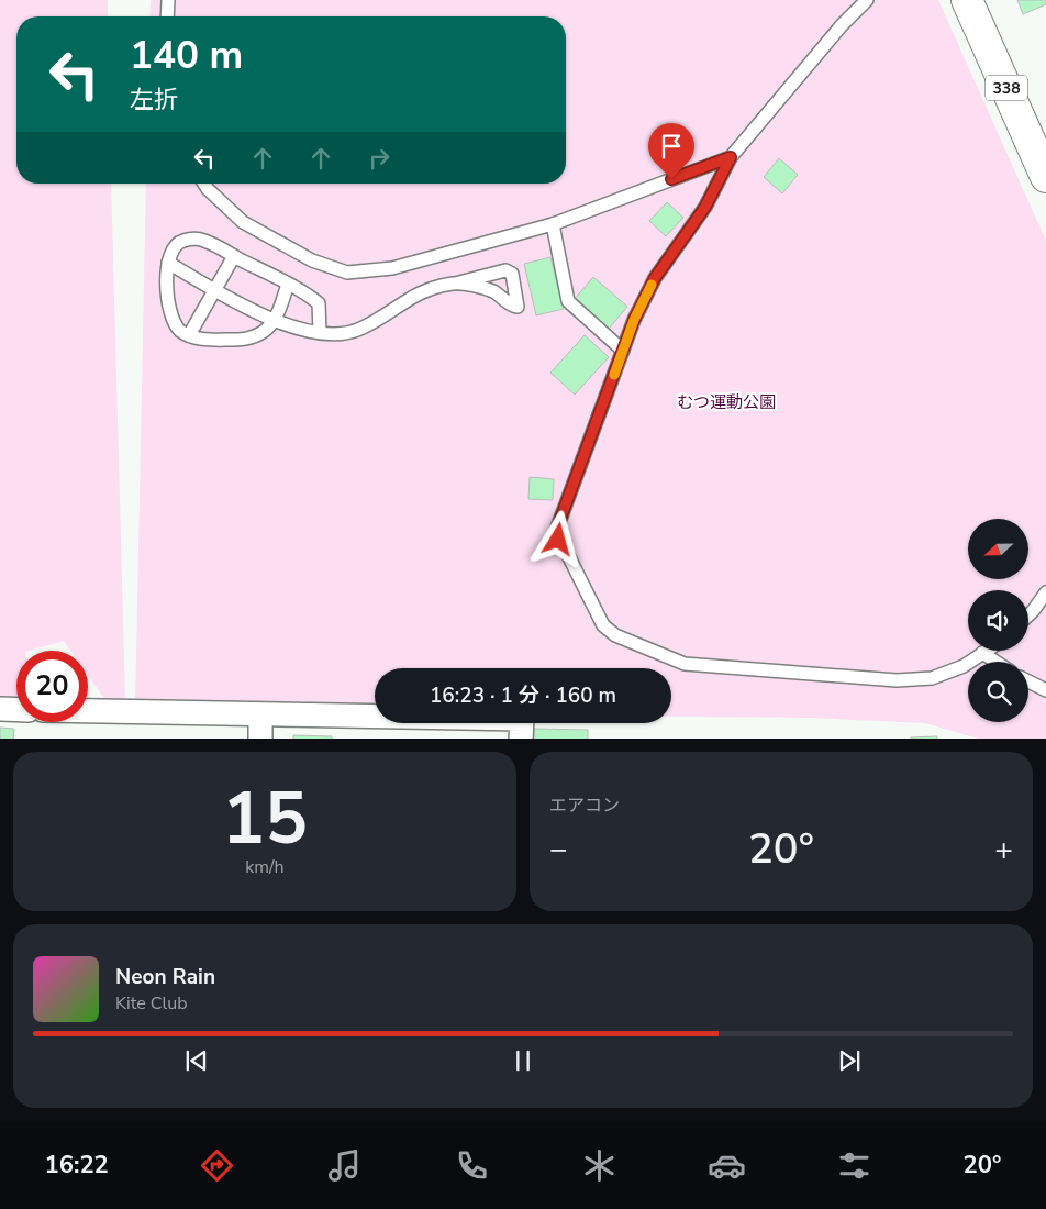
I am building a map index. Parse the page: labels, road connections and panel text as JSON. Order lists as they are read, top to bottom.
{
  "streets": {
    "highway": ["338"]
  },
  "parks": ["むつ運動公園"],
  "north": "left",
  "page": {
    "turn": ["140 m", "左折"],
    "limit": "20",
    "trip": "16:23 · 1 分 · 160 m",
    "tile": [
      ["15", "km/h"],
      "エアコン"
    ],
    "heat": ["−", "20°", "+"],
    "song": ["Neon Rain", "Kite Club"],
    "tabs": ["16:22", "20°"]
  }
}
